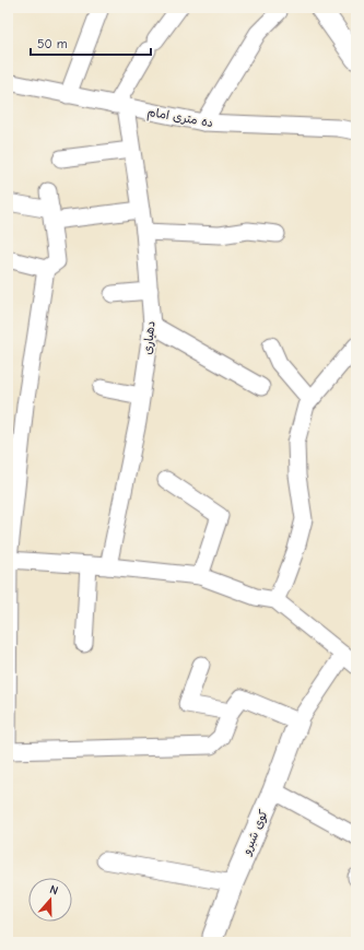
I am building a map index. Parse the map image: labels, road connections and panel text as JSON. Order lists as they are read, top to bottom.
{
  "streets": {
    "street": ["ده متری امام", "دهیاری", "کوی شبرو"]
  },
  "crossings": [
    ["ده متری امام", "دهیاری"]
  ],
  "scale_bar": "50 m",
  "north": "top"
}
